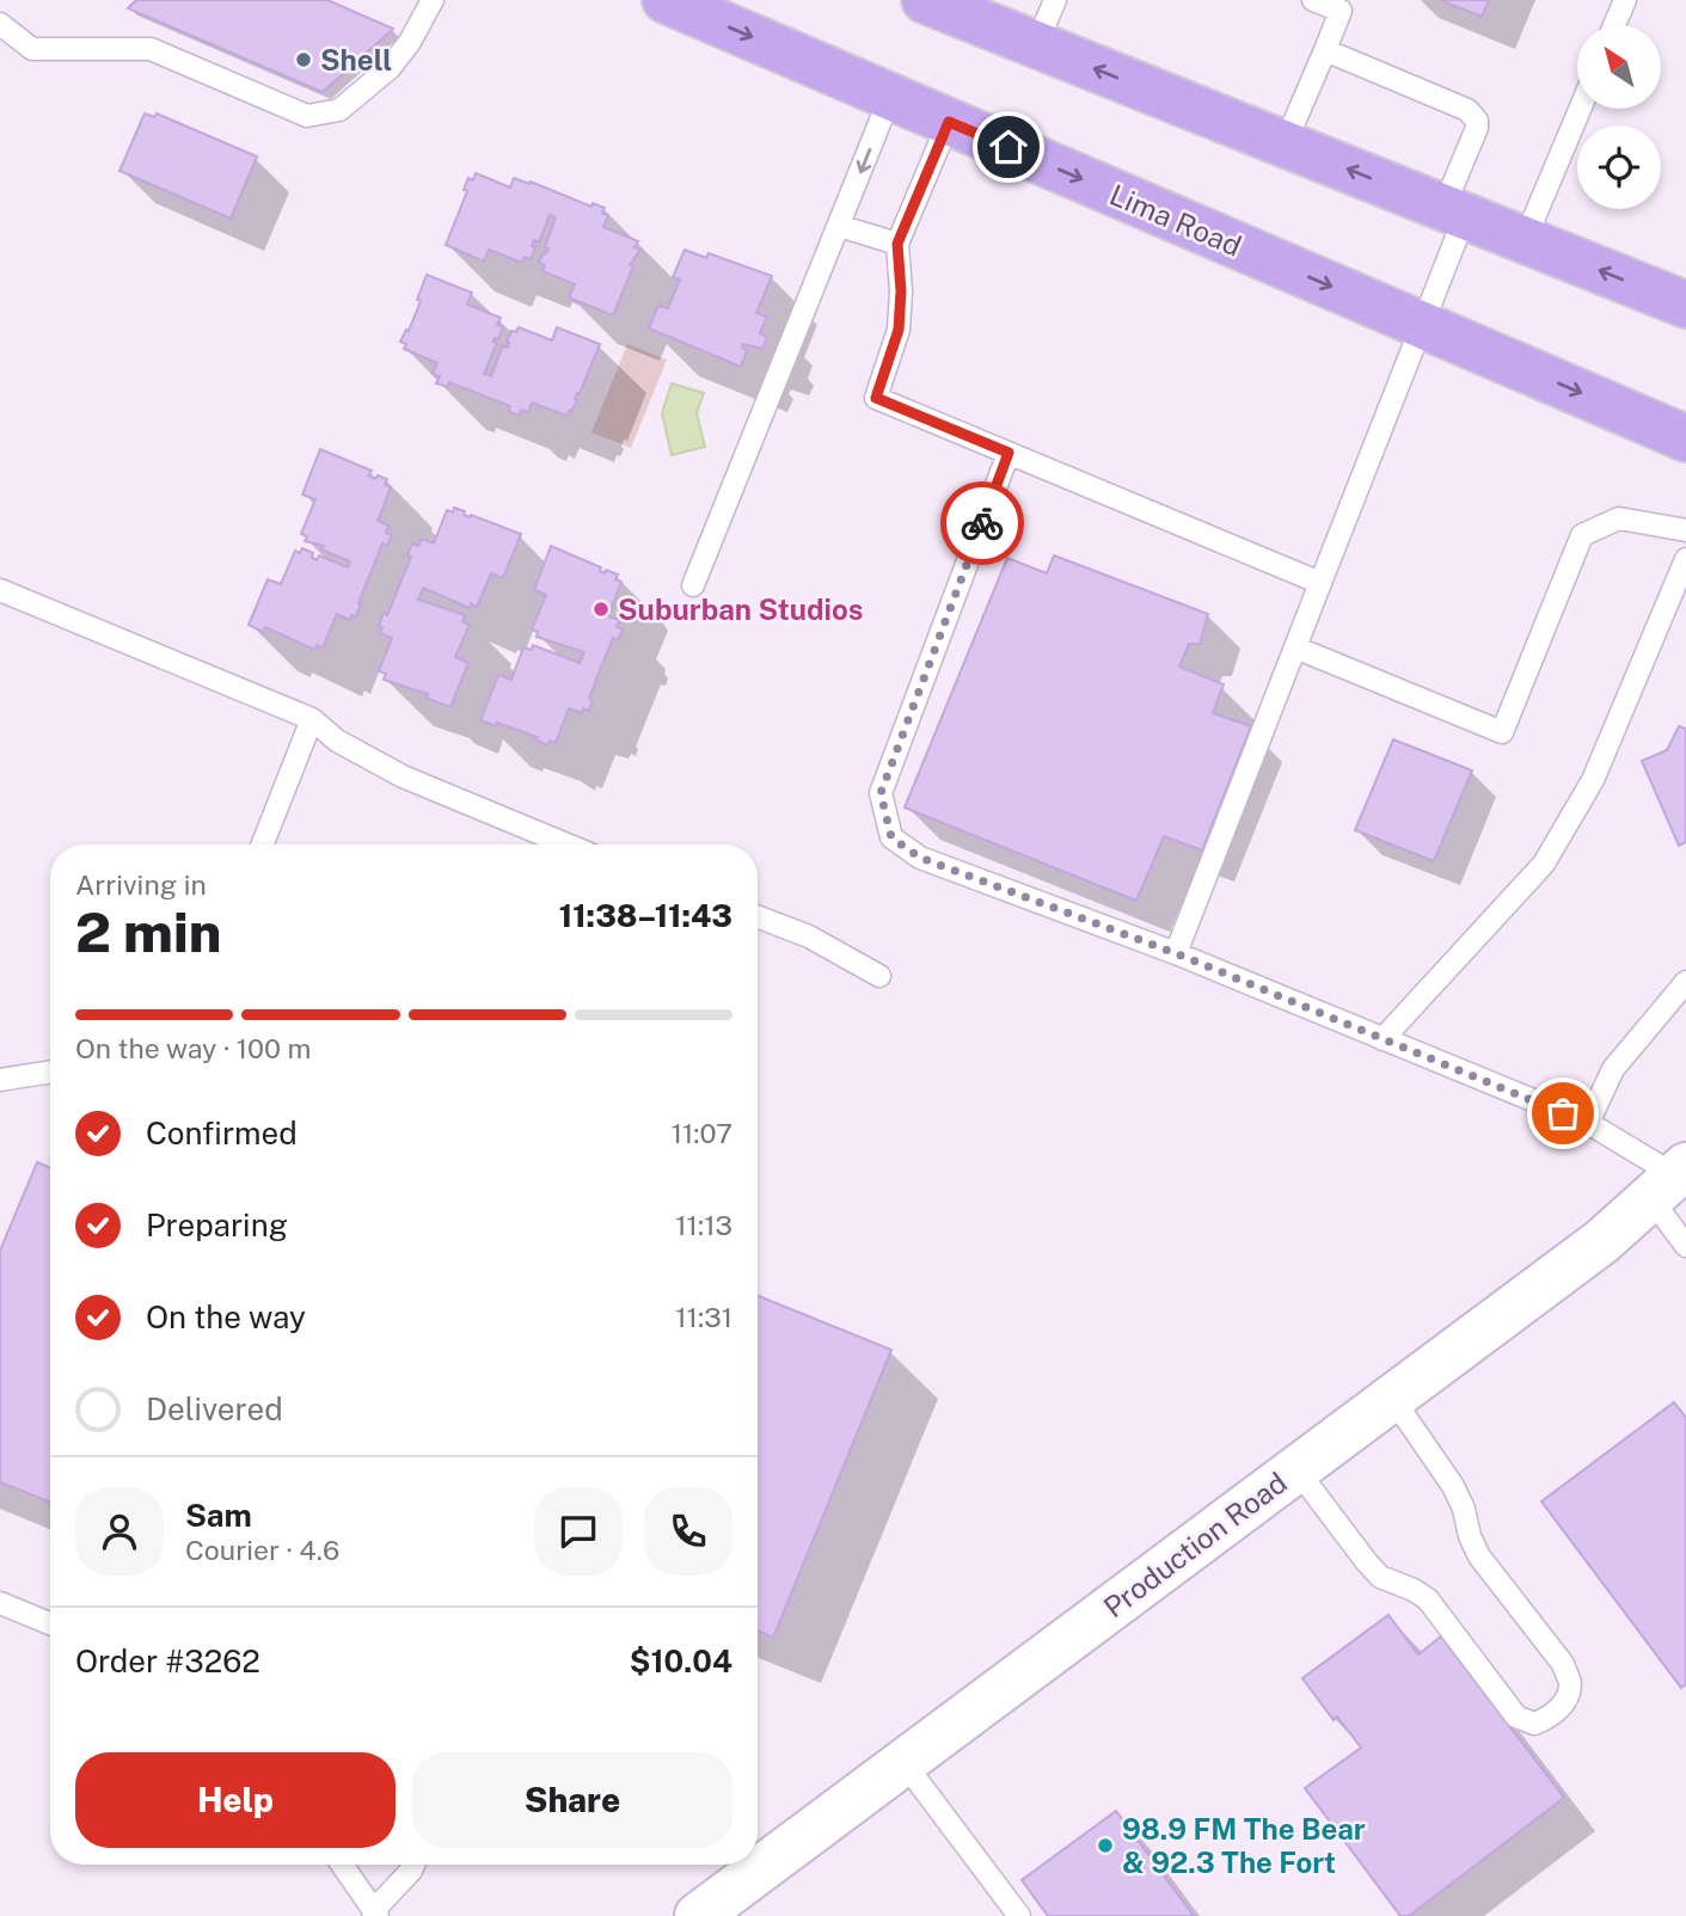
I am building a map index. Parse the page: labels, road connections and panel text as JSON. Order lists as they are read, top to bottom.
{
  "streets": {
    "highway": ["Lima Road"],
    "street": ["Production Road"]
  },
  "places": ["Shell", "Suburban Studios", "98.9 FM The Bear & 92.3 The Fort"],
  "north": "top left",
  "page": {
    "heading": ["2 min", "Arriving in", "11:38–11:43"],
    "panel": [
      "Sam",
      "Courier · 4.6",
      "Order #3262",
      "$10.04"
    ],
    "bar": "On the way · 100 m",
    "list": [
      ["Confirmed", "11:07"],
      ["Preparing", "11:13"],
      ["On the way", "11:31"],
      "Delivered"
    ],
    "buttons": ["Help", "Share"]
  }
}
